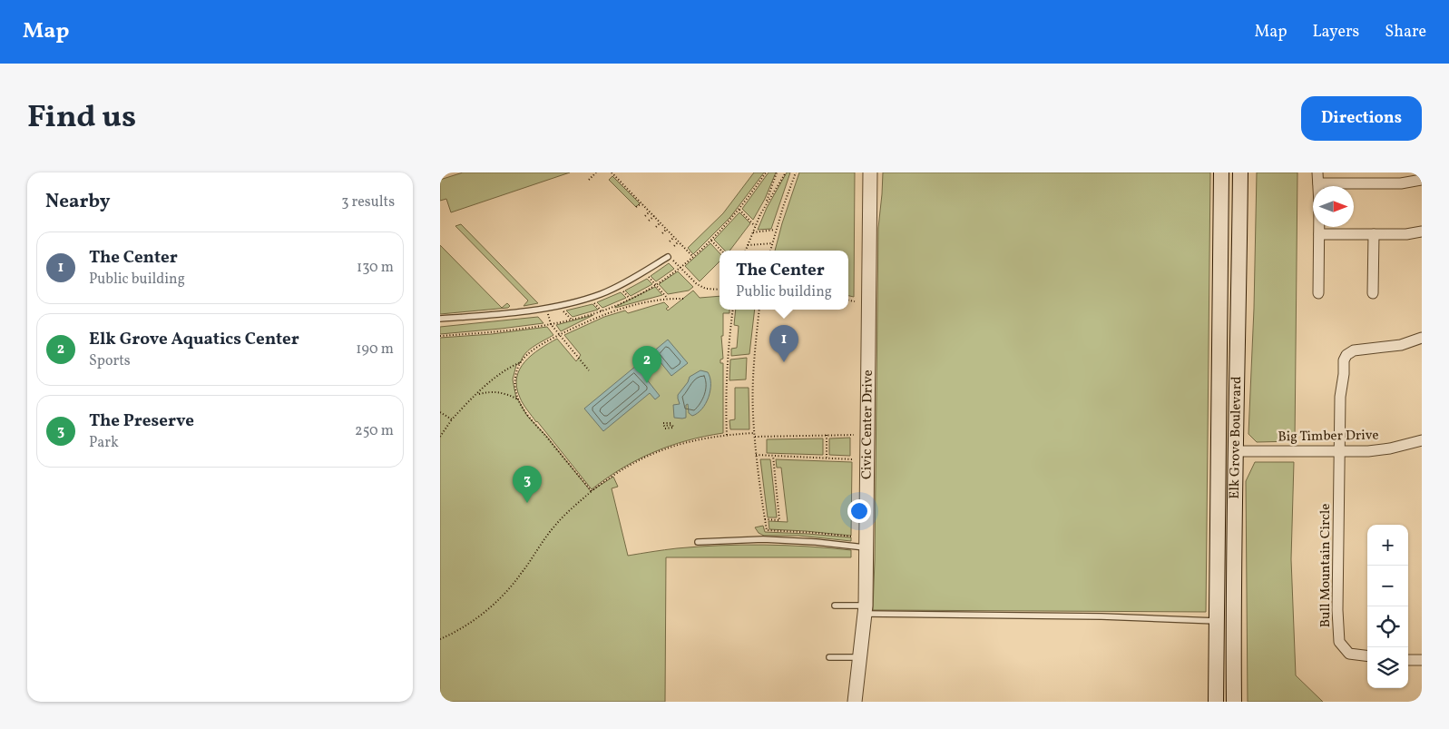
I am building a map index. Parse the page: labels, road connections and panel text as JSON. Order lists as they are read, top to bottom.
{
  "streets": {
    "main road": ["Elk Grove Boulevard"],
    "street": ["Civic Center Drive", "Big Timber Drive", "Bull Mountain Circle"]
  },
  "crossings": [
    ["Elk Grove Boulevard", "Big Timber Drive"],
    ["Big Timber Drive", "Bull Mountain Circle"]
  ],
  "north": "right",
  "page": {
    "header": "Map",
    "nav": ["Map", "Layers", "Share"],
    "title": "Find us",
    "buttons": "Directions",
    "heading": ["Nearby", "3 results"],
    "list": [
      {
        "mark": "1",
        "name": "The Center",
        "note": "Public building",
        "value": "130 m"
      },
      {
        "mark": "2",
        "name": "Elk Grove Aquatics Center",
        "note": "Sports",
        "value": "190 m"
      },
      {
        "mark": "3",
        "name": "The Preserve",
        "note": "Park",
        "value": "250 m"
      }
    ],
    "popup": ["The Center", "Public building"],
    "pins": ["1", "2", "3"],
    "map_buttons": ["+", "−"]
  }
}
